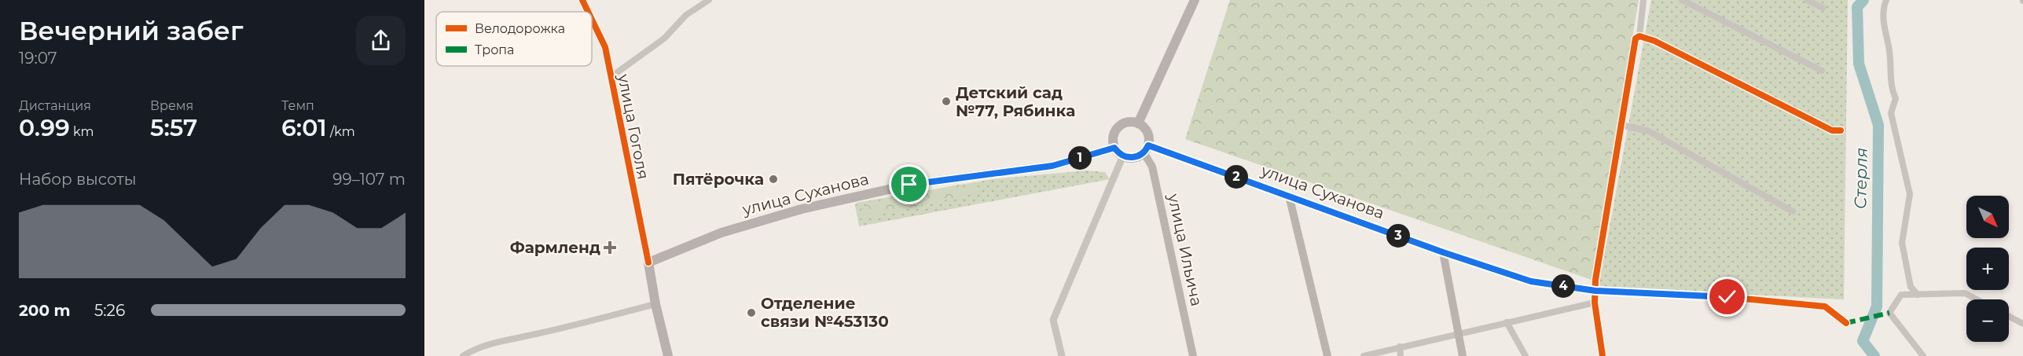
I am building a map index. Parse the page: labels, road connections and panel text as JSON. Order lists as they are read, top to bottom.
{
  "streets": {
    "main road": ["улица Гоголя", "улица Суханова", "улица Ильича"]
  },
  "crossings": [
    ["улица Гоголя", "улица Суханова"],
    ["улица Суханова", "улица Ильича"]
  ],
  "water": ["Стерля"],
  "places": {
    "other": ["Детский сад №77, Рябинка", "Пятёрочка", "Отделение связи №453130"],
    "health": ["Фармленд"]
  },
  "legend": ["Велодорожка", "Тропа"],
  "north": "bottom right",
  "page": {
    "heading": ["Вечерний забег", "19:07"],
    "stats": [
      ["Дистанция", "0.99 km"],
      ["Время", "5:57"],
      ["Темп", "6:01 /km"]
    ],
    "pins": [
      "1",
      "2",
      "3",
      "4"
    ],
    "chart": ["Набор высоты", "99–107 m"],
    "map_buttons": ["+", "−"],
    "list": [
      {
        "name": "200 m",
        "note": "5:26"
      }
    ]
  }
}
